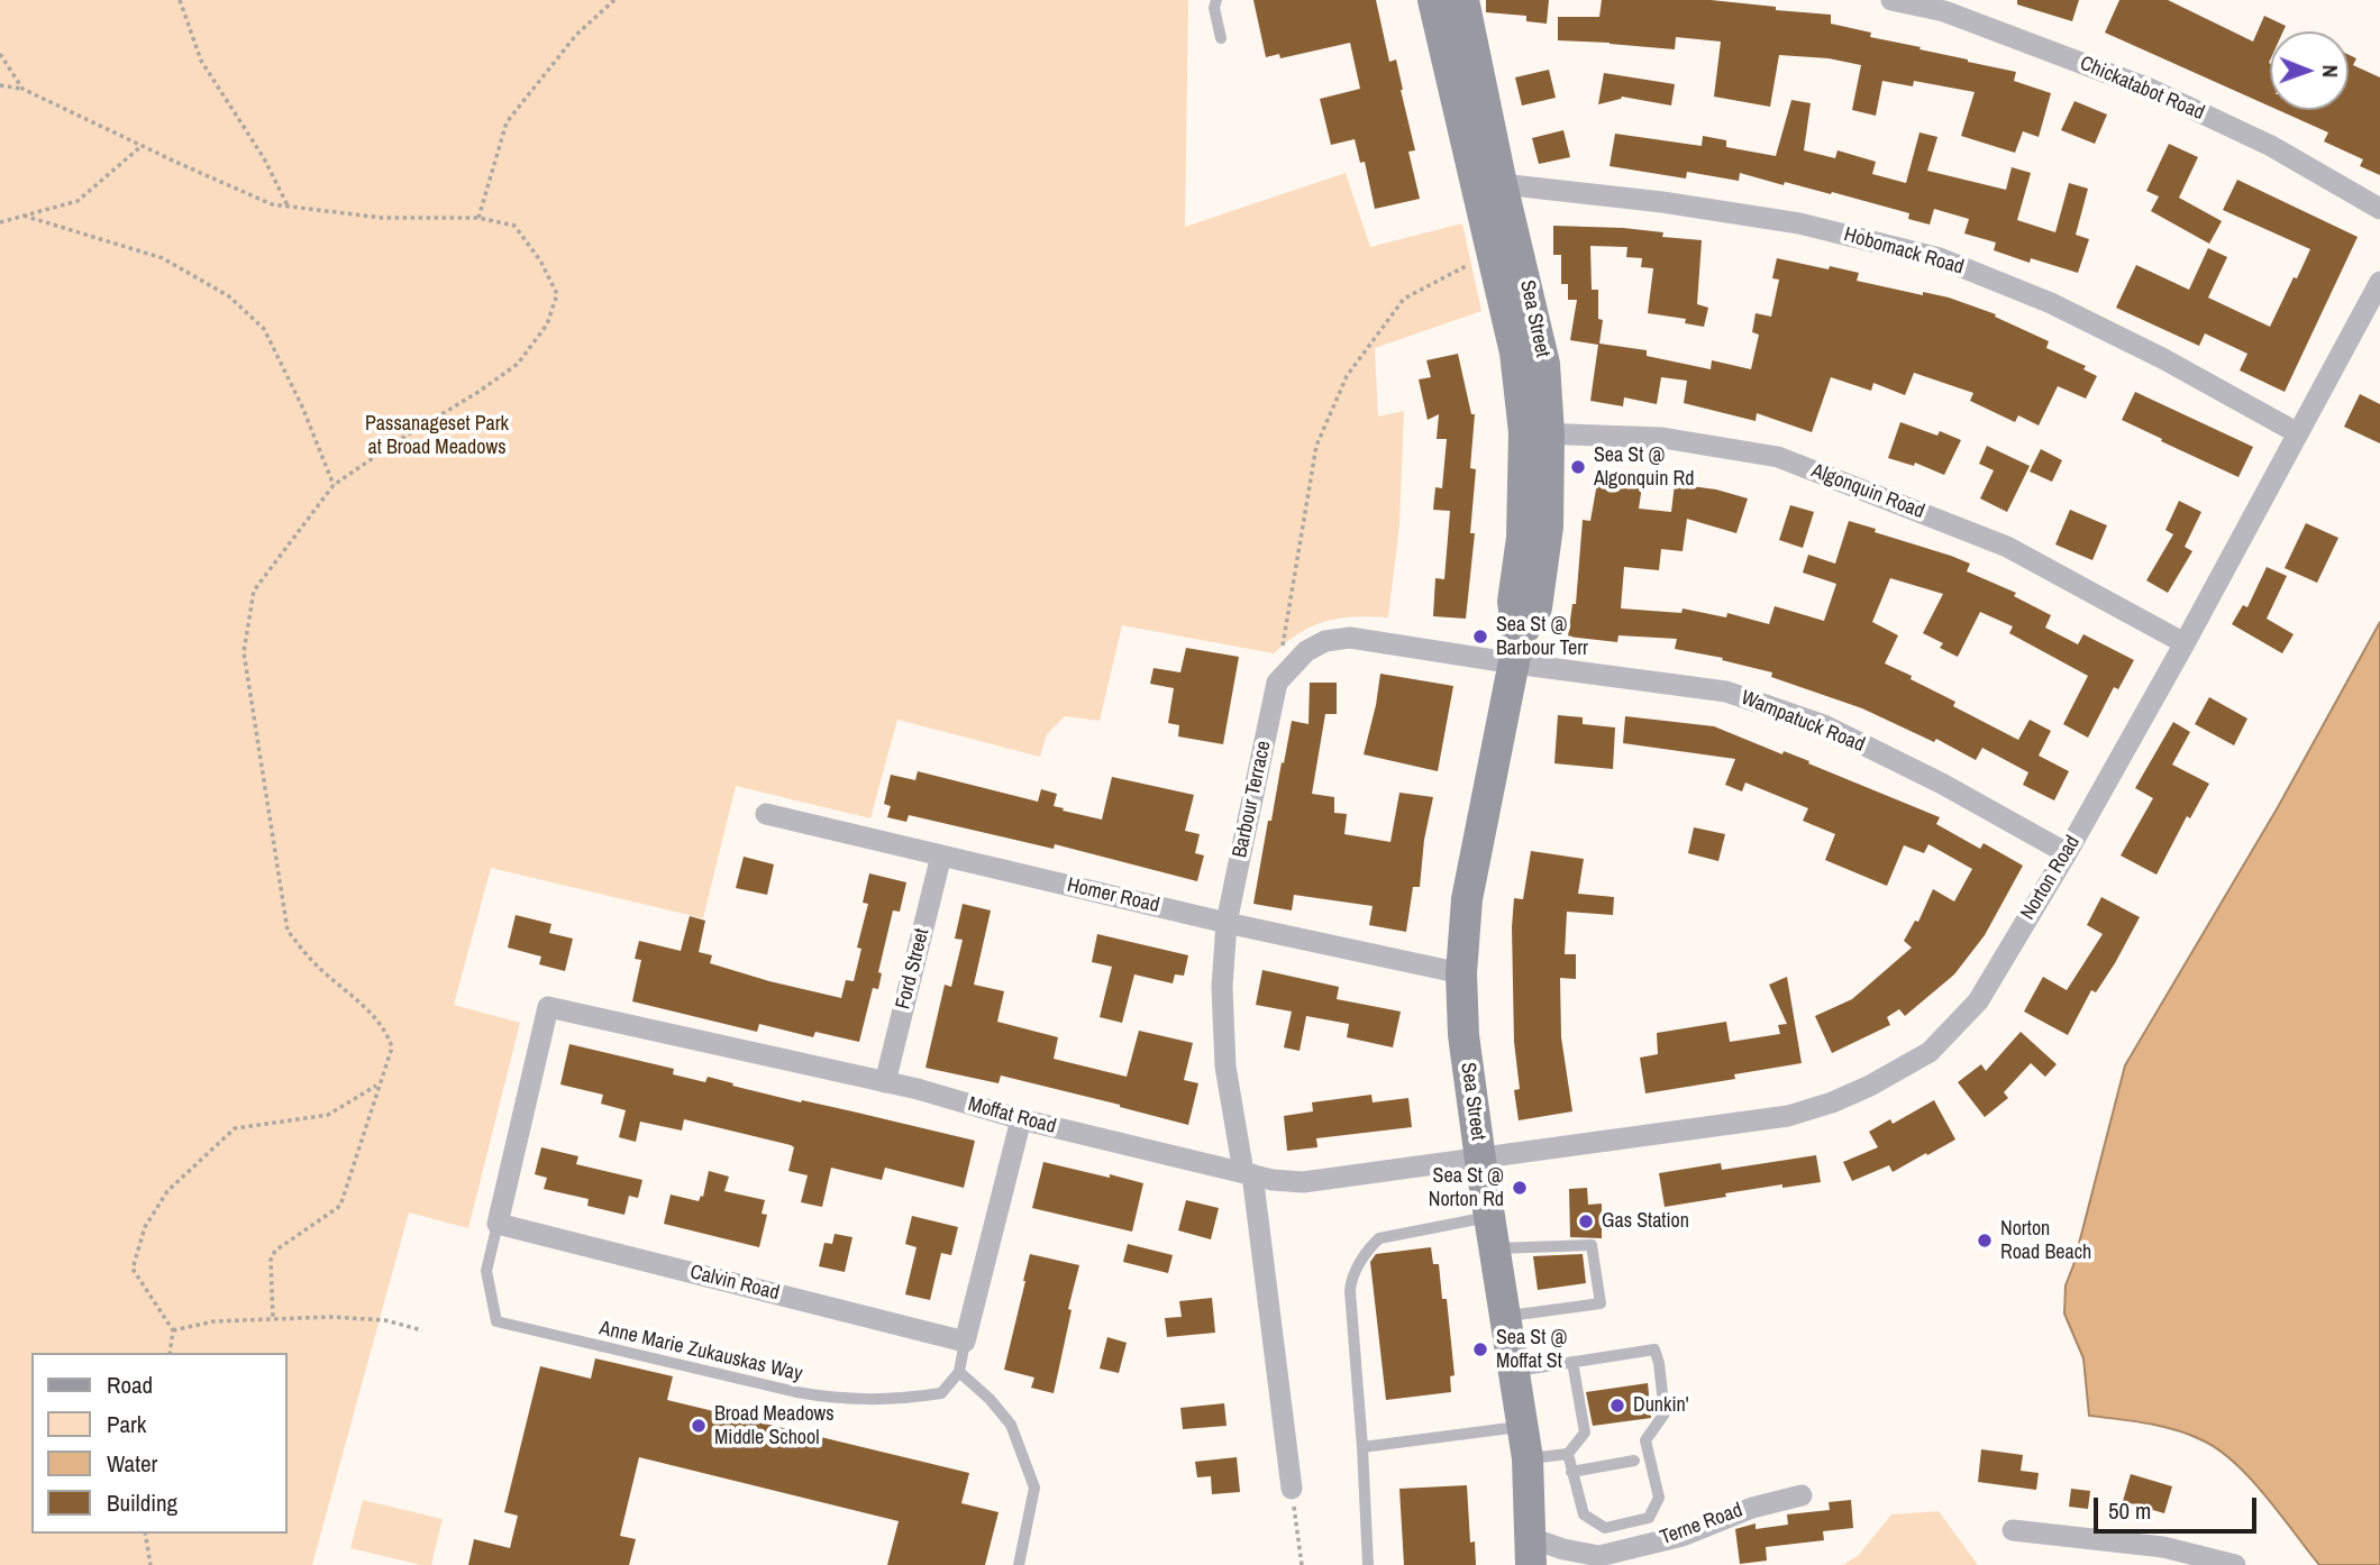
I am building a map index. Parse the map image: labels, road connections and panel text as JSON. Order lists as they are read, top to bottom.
{
  "streets": {
    "main road": ["Sea Street"],
    "street": [
      "Chickatabot Road",
      "Hobomack Road",
      "Algonquin Road",
      "Wampatuck Road",
      "Barbour Terrace",
      "Norton Road",
      "Homer Road",
      "Ford Street",
      "Moffat Road",
      "Calvin Road",
      "Terne Road"
    ],
    "lane": ["Anne Marie Zukauskas Way"]
  },
  "crossings": [
    ["Hobomack Road", "Sea Street"],
    ["Hobomack Road", "Norton Road"],
    ["Sea Street", "Algonquin Road"],
    ["Sea Street", "Wampatuck Road"],
    ["Sea Street", "Norton Road"],
    ["Sea Street", "Homer Road"],
    ["Sea Street", "Moffat Road"],
    ["Sea Street", "Terne Road"],
    ["Algonquin Road", "Norton Road"],
    ["Wampatuck Road", "Norton Road"],
    ["Barbour Terrace", "Homer Road"],
    ["Barbour Terrace", "Moffat Road"],
    ["Norton Road", "Moffat Road"],
    ["Homer Road", "Ford Street"],
    ["Ford Street", "Moffat Road"],
    ["Moffat Road", "Calvin Road"],
    ["Moffat Road", "Anne Marie Zukauskas Way"],
    ["Calvin Road", "Anne Marie Zukauskas Way"]
  ],
  "parks": ["Passanageset Park at Broad Meadows"],
  "places": [
    "Sea St @ Algonquin Rd",
    "Sea St @ Barbour Terr",
    "Sea St @ Norton Rd",
    "Gas Station",
    "Norton Road Beach",
    "Sea St @ Moffat St",
    "Dunkin'",
    "Broad Meadows Middle School"
  ],
  "legend": [
    "Road",
    "Park",
    "Water",
    "Building"
  ],
  "scale_bar": "50 m",
  "north": "right"
}
